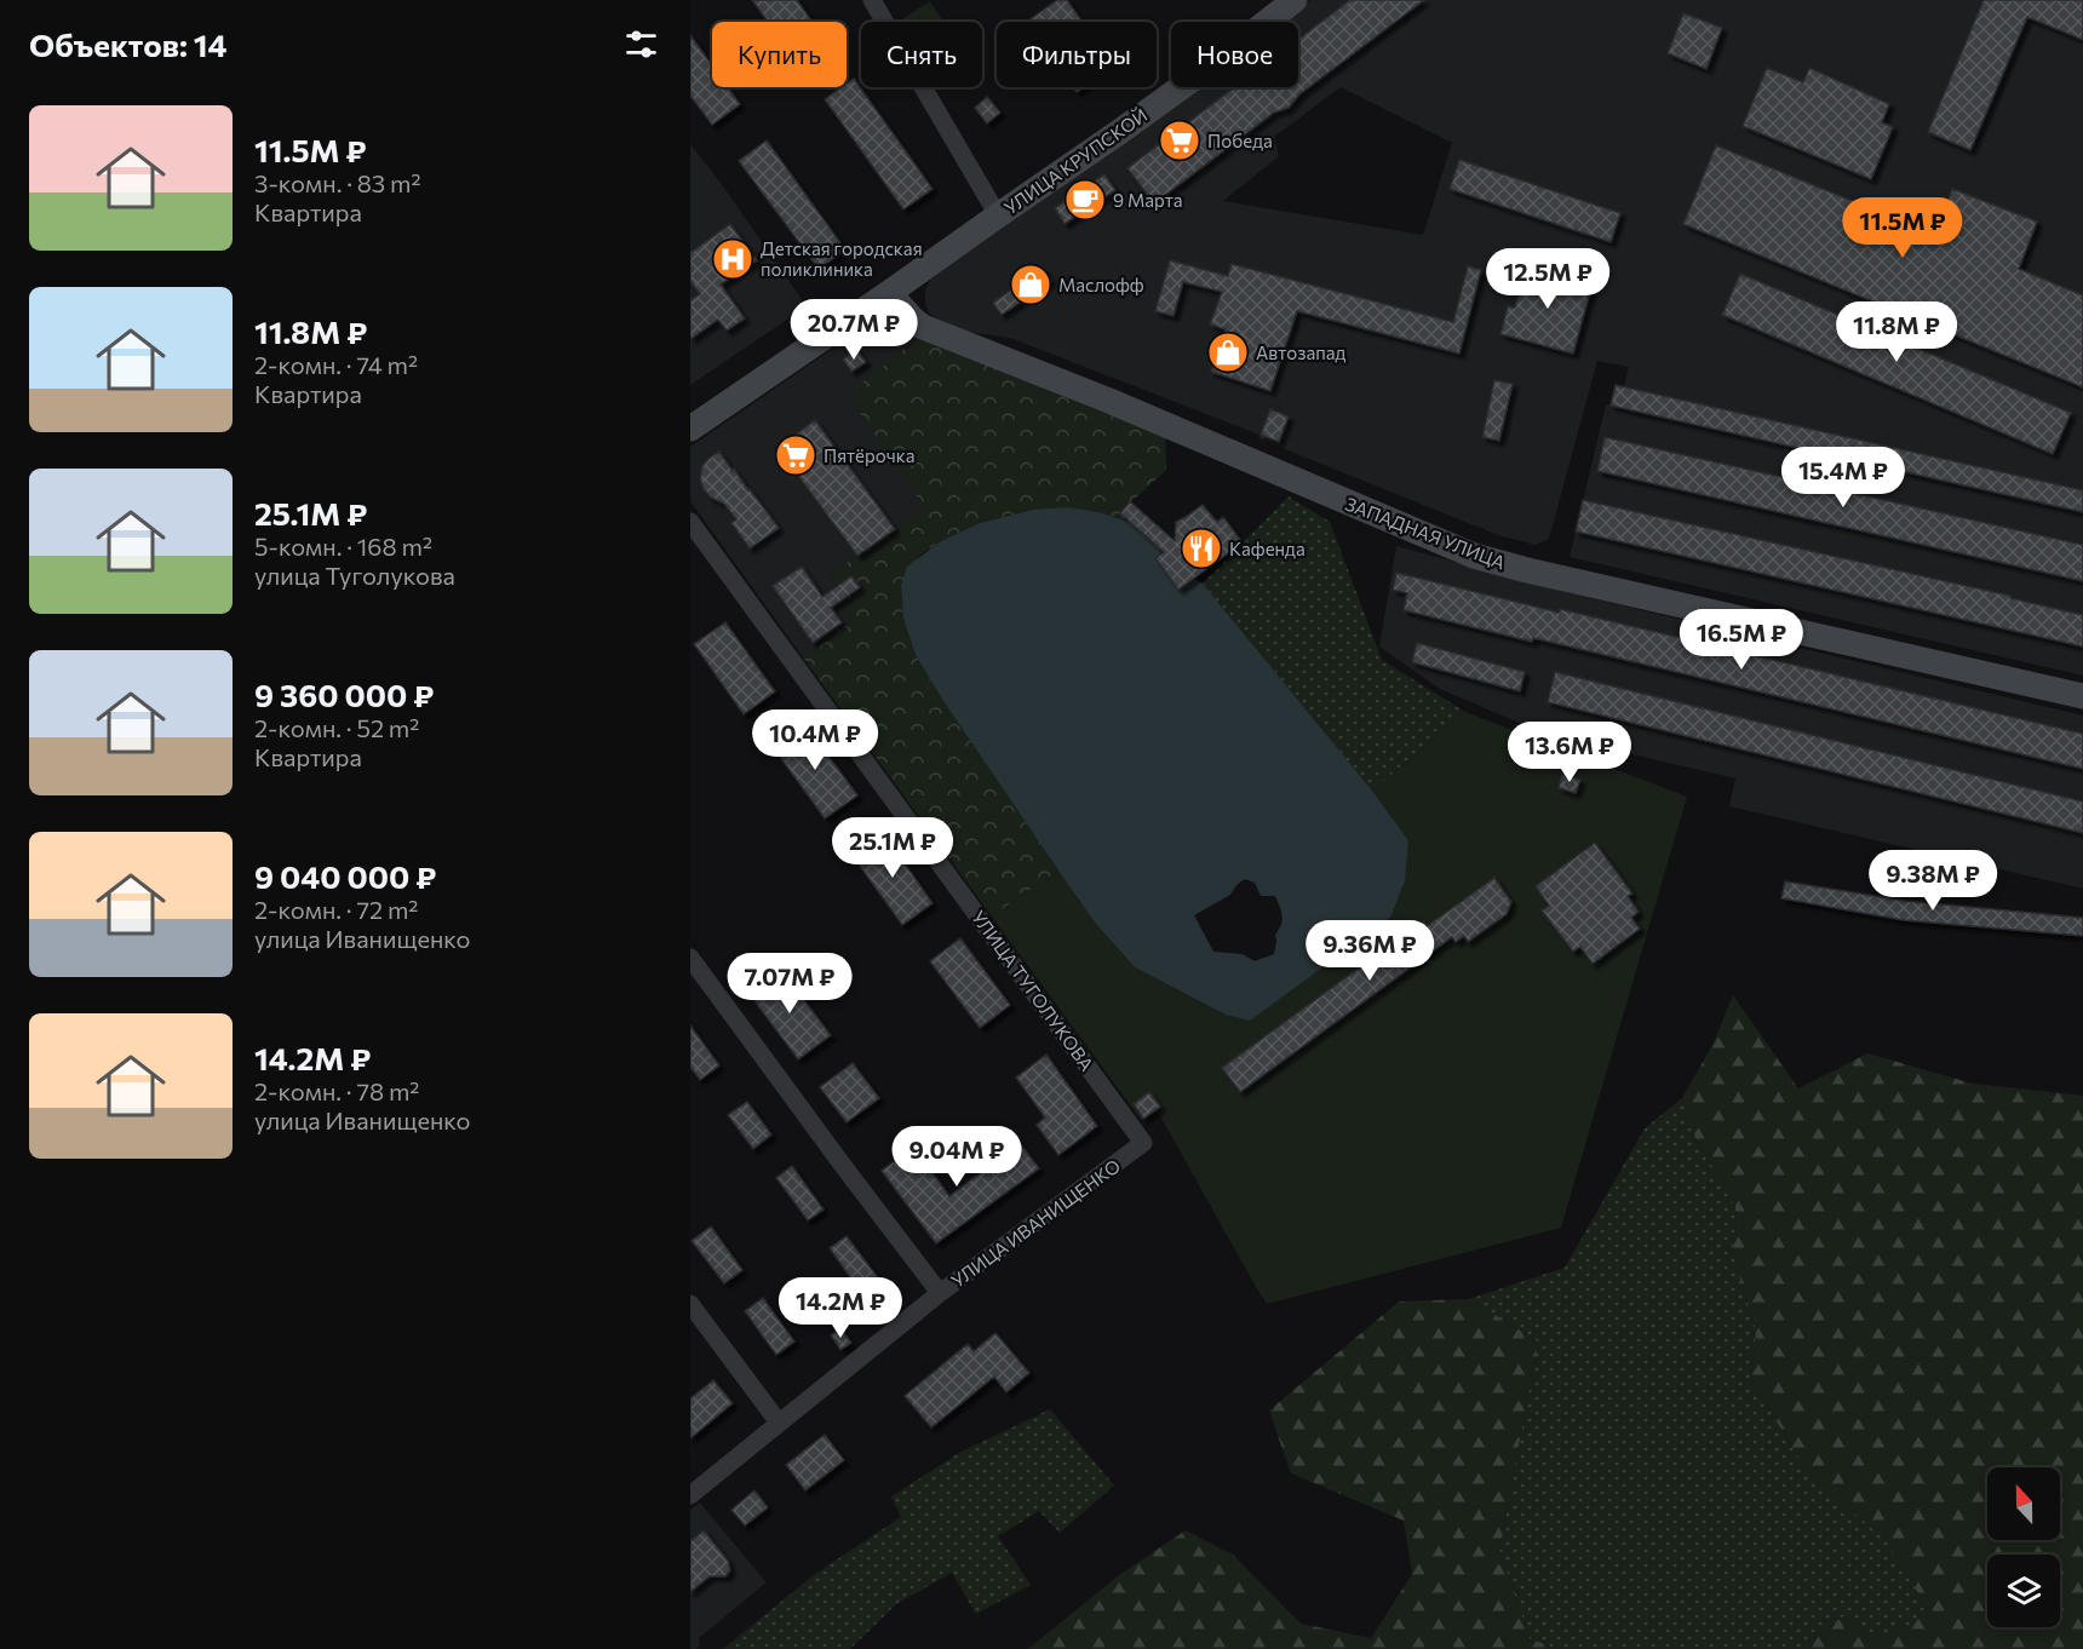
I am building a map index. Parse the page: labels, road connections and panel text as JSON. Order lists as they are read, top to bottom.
{
  "streets": {
    "street": [
      "УЛИЦА КРУПСКОЙ",
      "ЗАПАДНАЯ УЛИЦА",
      "УЛИЦА ТУГОЛУКОВА",
      "УЛИЦА ИВАНИЩЕНКО"
    ]
  },
  "crossings": [
    ["УЛИЦА КРУПСКОЙ", "ЗАПАДНАЯ УЛИЦА"],
    ["УЛИЦА ТУГОЛУКОВА", "УЛИЦА ИВАНИЩЕНКО"]
  ],
  "places": {
    "supermarket": ["Победа", "Пятёрочка"],
    "cafe": ["9 Марта"],
    "hospital": ["Детская городская поликлиника"],
    "shop": ["Маслофф", "Автозапад"],
    "restaurant": ["Кафенда"]
  },
  "north": "top",
  "page": {
    "heading": "Объектов: 14",
    "chip": [
      "Купить",
      "Снять",
      "Фильтры",
      "Новое"
    ],
    "list": [
      {
        "name": "11.5M ₽",
        "note": "3-комн. · 83 m² · Квартира"
      },
      {
        "name": "11.8M ₽",
        "note": "2-комн. · 74 m² · Квартира"
      },
      {
        "name": "25.1M ₽",
        "note": "5-комн. · 168 m² · улица Туголукова"
      },
      {
        "name": "9 360 000 ₽",
        "note": "2-комн. · 52 m² · Квартира"
      },
      {
        "name": "9 040 000 ₽",
        "note": "2-комн. · 72 m² · улица Иванищенко"
      },
      {
        "name": "14.2M ₽",
        "note": "2-комн. · 78 m² · улица Иванищенко"
      }
    ],
    "price": [
      "11.5M ₽",
      "12.5M ₽",
      "20.7M ₽",
      "11.8M ₽",
      "15.4M ₽",
      "16.5M ₽",
      "10.4M ₽",
      "13.6M ₽",
      "25.1M ₽",
      "9.38M ₽",
      "9.36M ₽",
      "7.07M ₽",
      "9.04M ₽",
      "14.2M ₽"
    ]
  }
}
